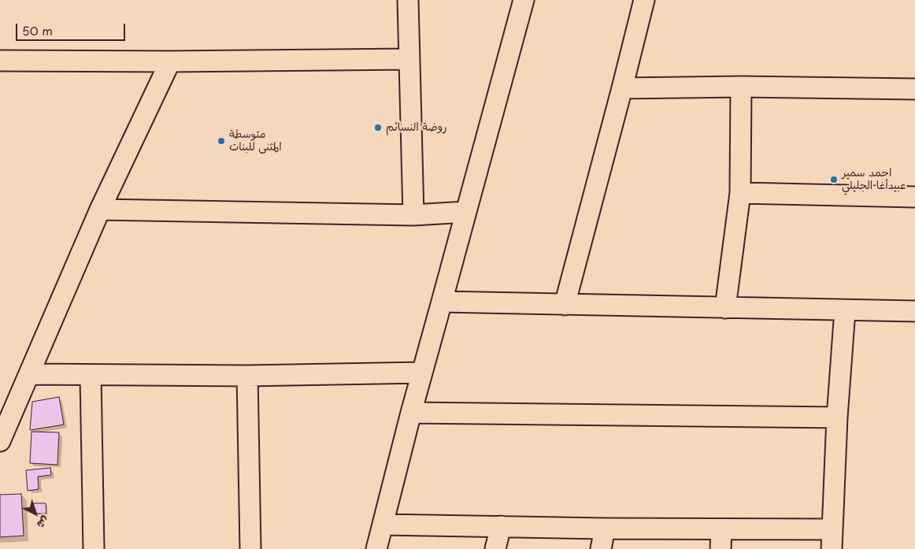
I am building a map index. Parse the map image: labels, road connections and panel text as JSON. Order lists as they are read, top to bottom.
{
  "places": ["روضة النسائم", "متوسطة المثنى للبنات", "احمد سمير عبيدأغا الجليلي"],
  "scale_bar": "50 m",
  "north": "bottom right"
}
